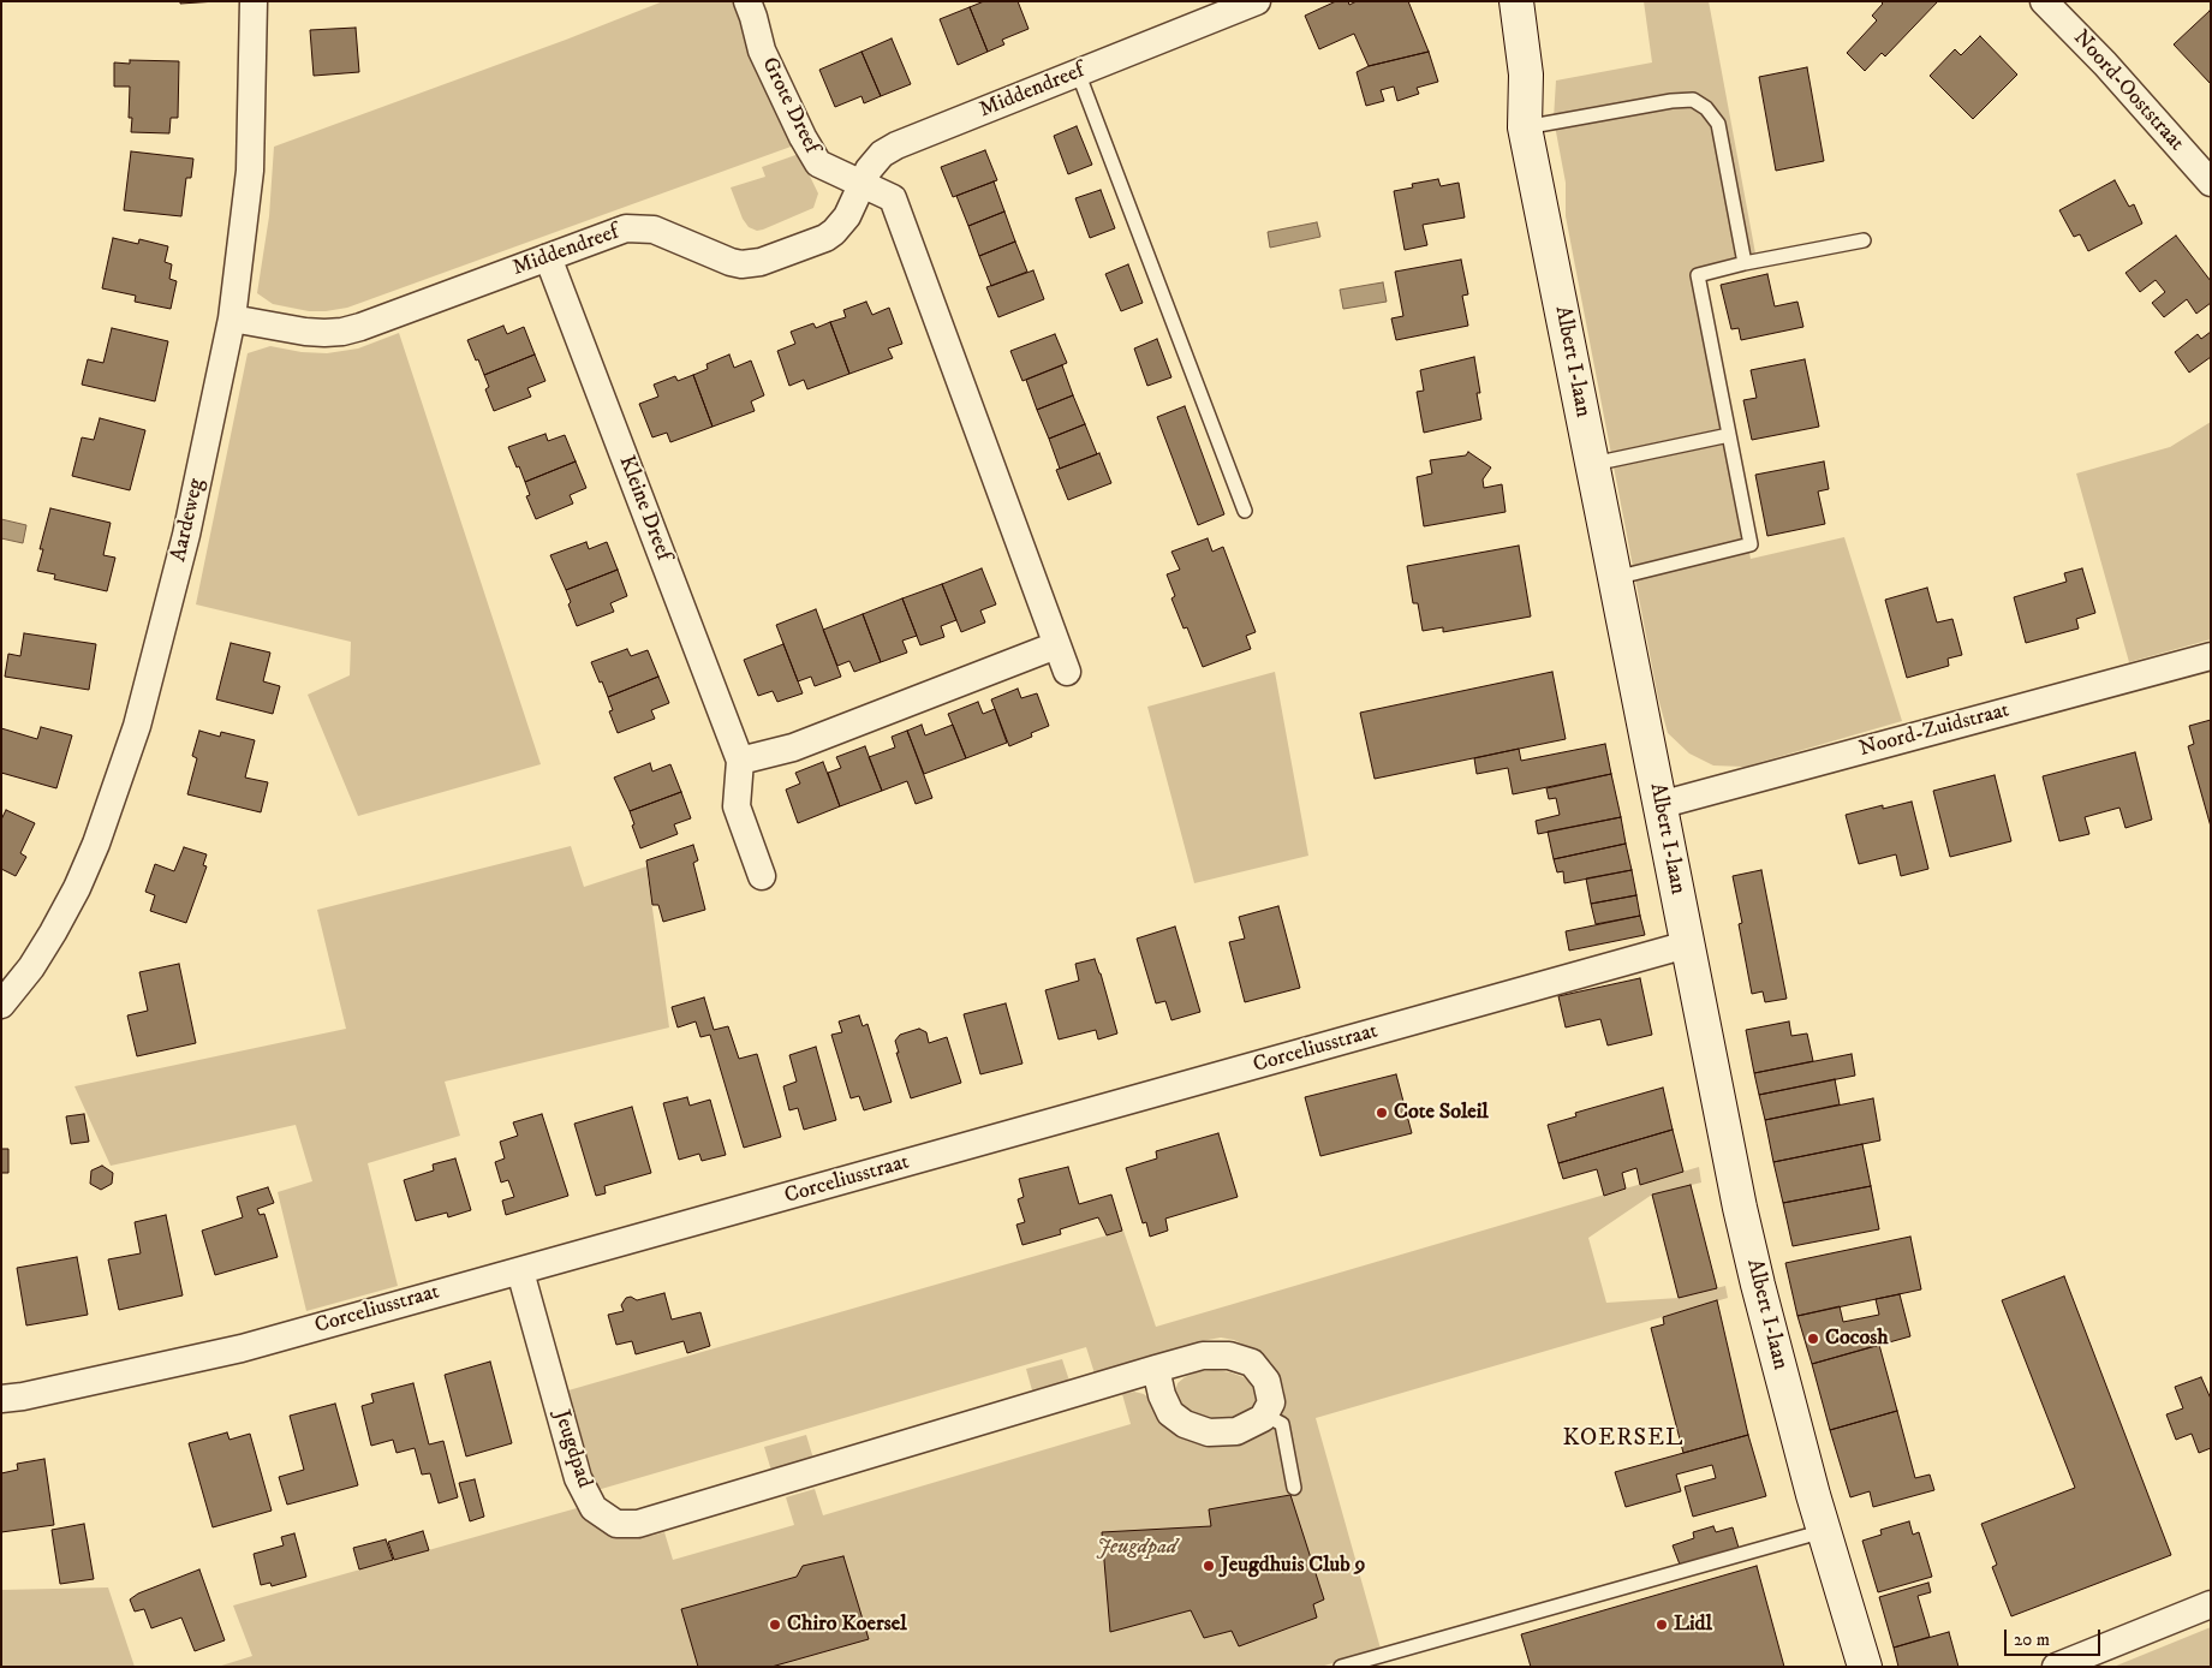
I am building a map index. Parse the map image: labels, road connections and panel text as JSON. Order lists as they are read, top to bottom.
{
  "streets": {
    "street": [
      "Middendreef",
      "Noord-Ooststraat",
      "Grote Dreef",
      "Albert I-laan",
      "Kleine Dreef",
      "Aardeweg",
      "Noord-Zuidstraat",
      "Corceliusstraat",
      "Jeugdpad"
    ]
  },
  "crossings": [
    ["Middendreef", "Grote Dreef"],
    ["Middendreef", "Kleine Dreef"],
    ["Middendreef", "Aardeweg"],
    ["Albert I-laan", "Noord-Zuidstraat"],
    ["Albert I-laan", "Corceliusstraat"],
    ["Corceliusstraat", "Jeugdpad"]
  ],
  "districts": ["KOERSEL"],
  "parks": ["Jeugdpad"],
  "places": [
    "Cote Soleil",
    "Cocosh",
    "Jeugdhuis Club 9",
    "Chiro Koersel",
    "Lidl"
  ],
  "scale_bar": "20 m"
}
